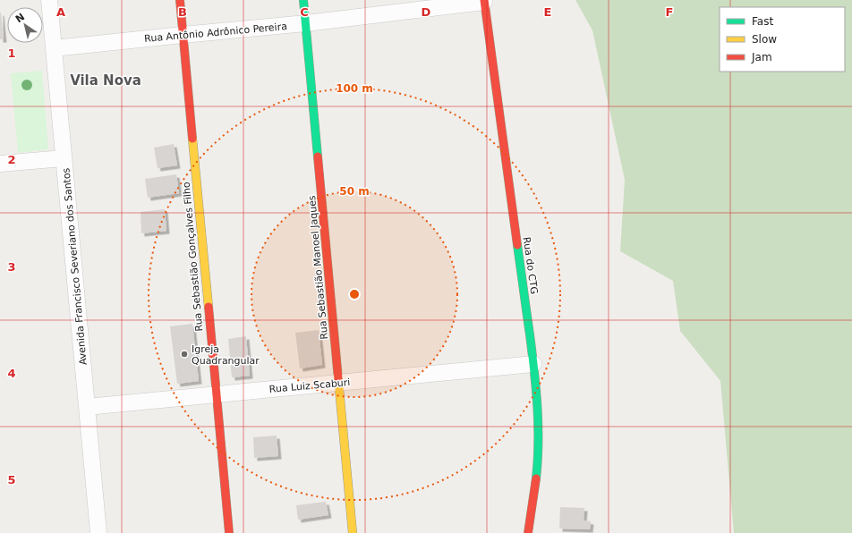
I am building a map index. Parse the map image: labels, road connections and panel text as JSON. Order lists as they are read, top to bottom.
{
  "streets": {
    "street": [
      "Rua Antônio Adrônico Pereira",
      "Rua Sebastião Gonçalves Filho",
      "Rua do CTG",
      "Avenida Francisco Severiano dos Santos",
      "Rua Sebastião Manoel Jaques",
      "Rua Luiz Scaburi"
    ]
  },
  "crossings": [
    ["Rua Antônio Adrônico Pereira", "Rua Sebastião Gonçalves Filho"],
    ["Rua Antônio Adrônico Pereira", "Rua do CTG"],
    ["Rua Antônio Adrônico Pereira", "Avenida Francisco Severiano dos Santos"],
    ["Rua Antônio Adrônico Pereira", "Rua Sebastião Manoel Jaques"],
    ["Rua Sebastião Gonçalves Filho", "Rua Luiz Scaburi"],
    ["Rua do CTG", "Rua Luiz Scaburi"],
    ["Avenida Francisco Severiano dos Santos", "Rua Luiz Scaburi"],
    ["Rua Sebastião Manoel Jaques", "Rua Luiz Scaburi"]
  ],
  "districts": ["Vila Nova"],
  "places": ["Igreja Quadrangular"],
  "legend": ["Fast", "Slow", "Jam"],
  "north": "top left",
  "grid": {
    "columns": [
      "A",
      "B",
      "C",
      "D",
      "E",
      "F"
    ],
    "rows": [
      "1",
      "2",
      "3",
      "4",
      "5"
    ]
  },
  "rings": ["100 m", "50 m"]
}
